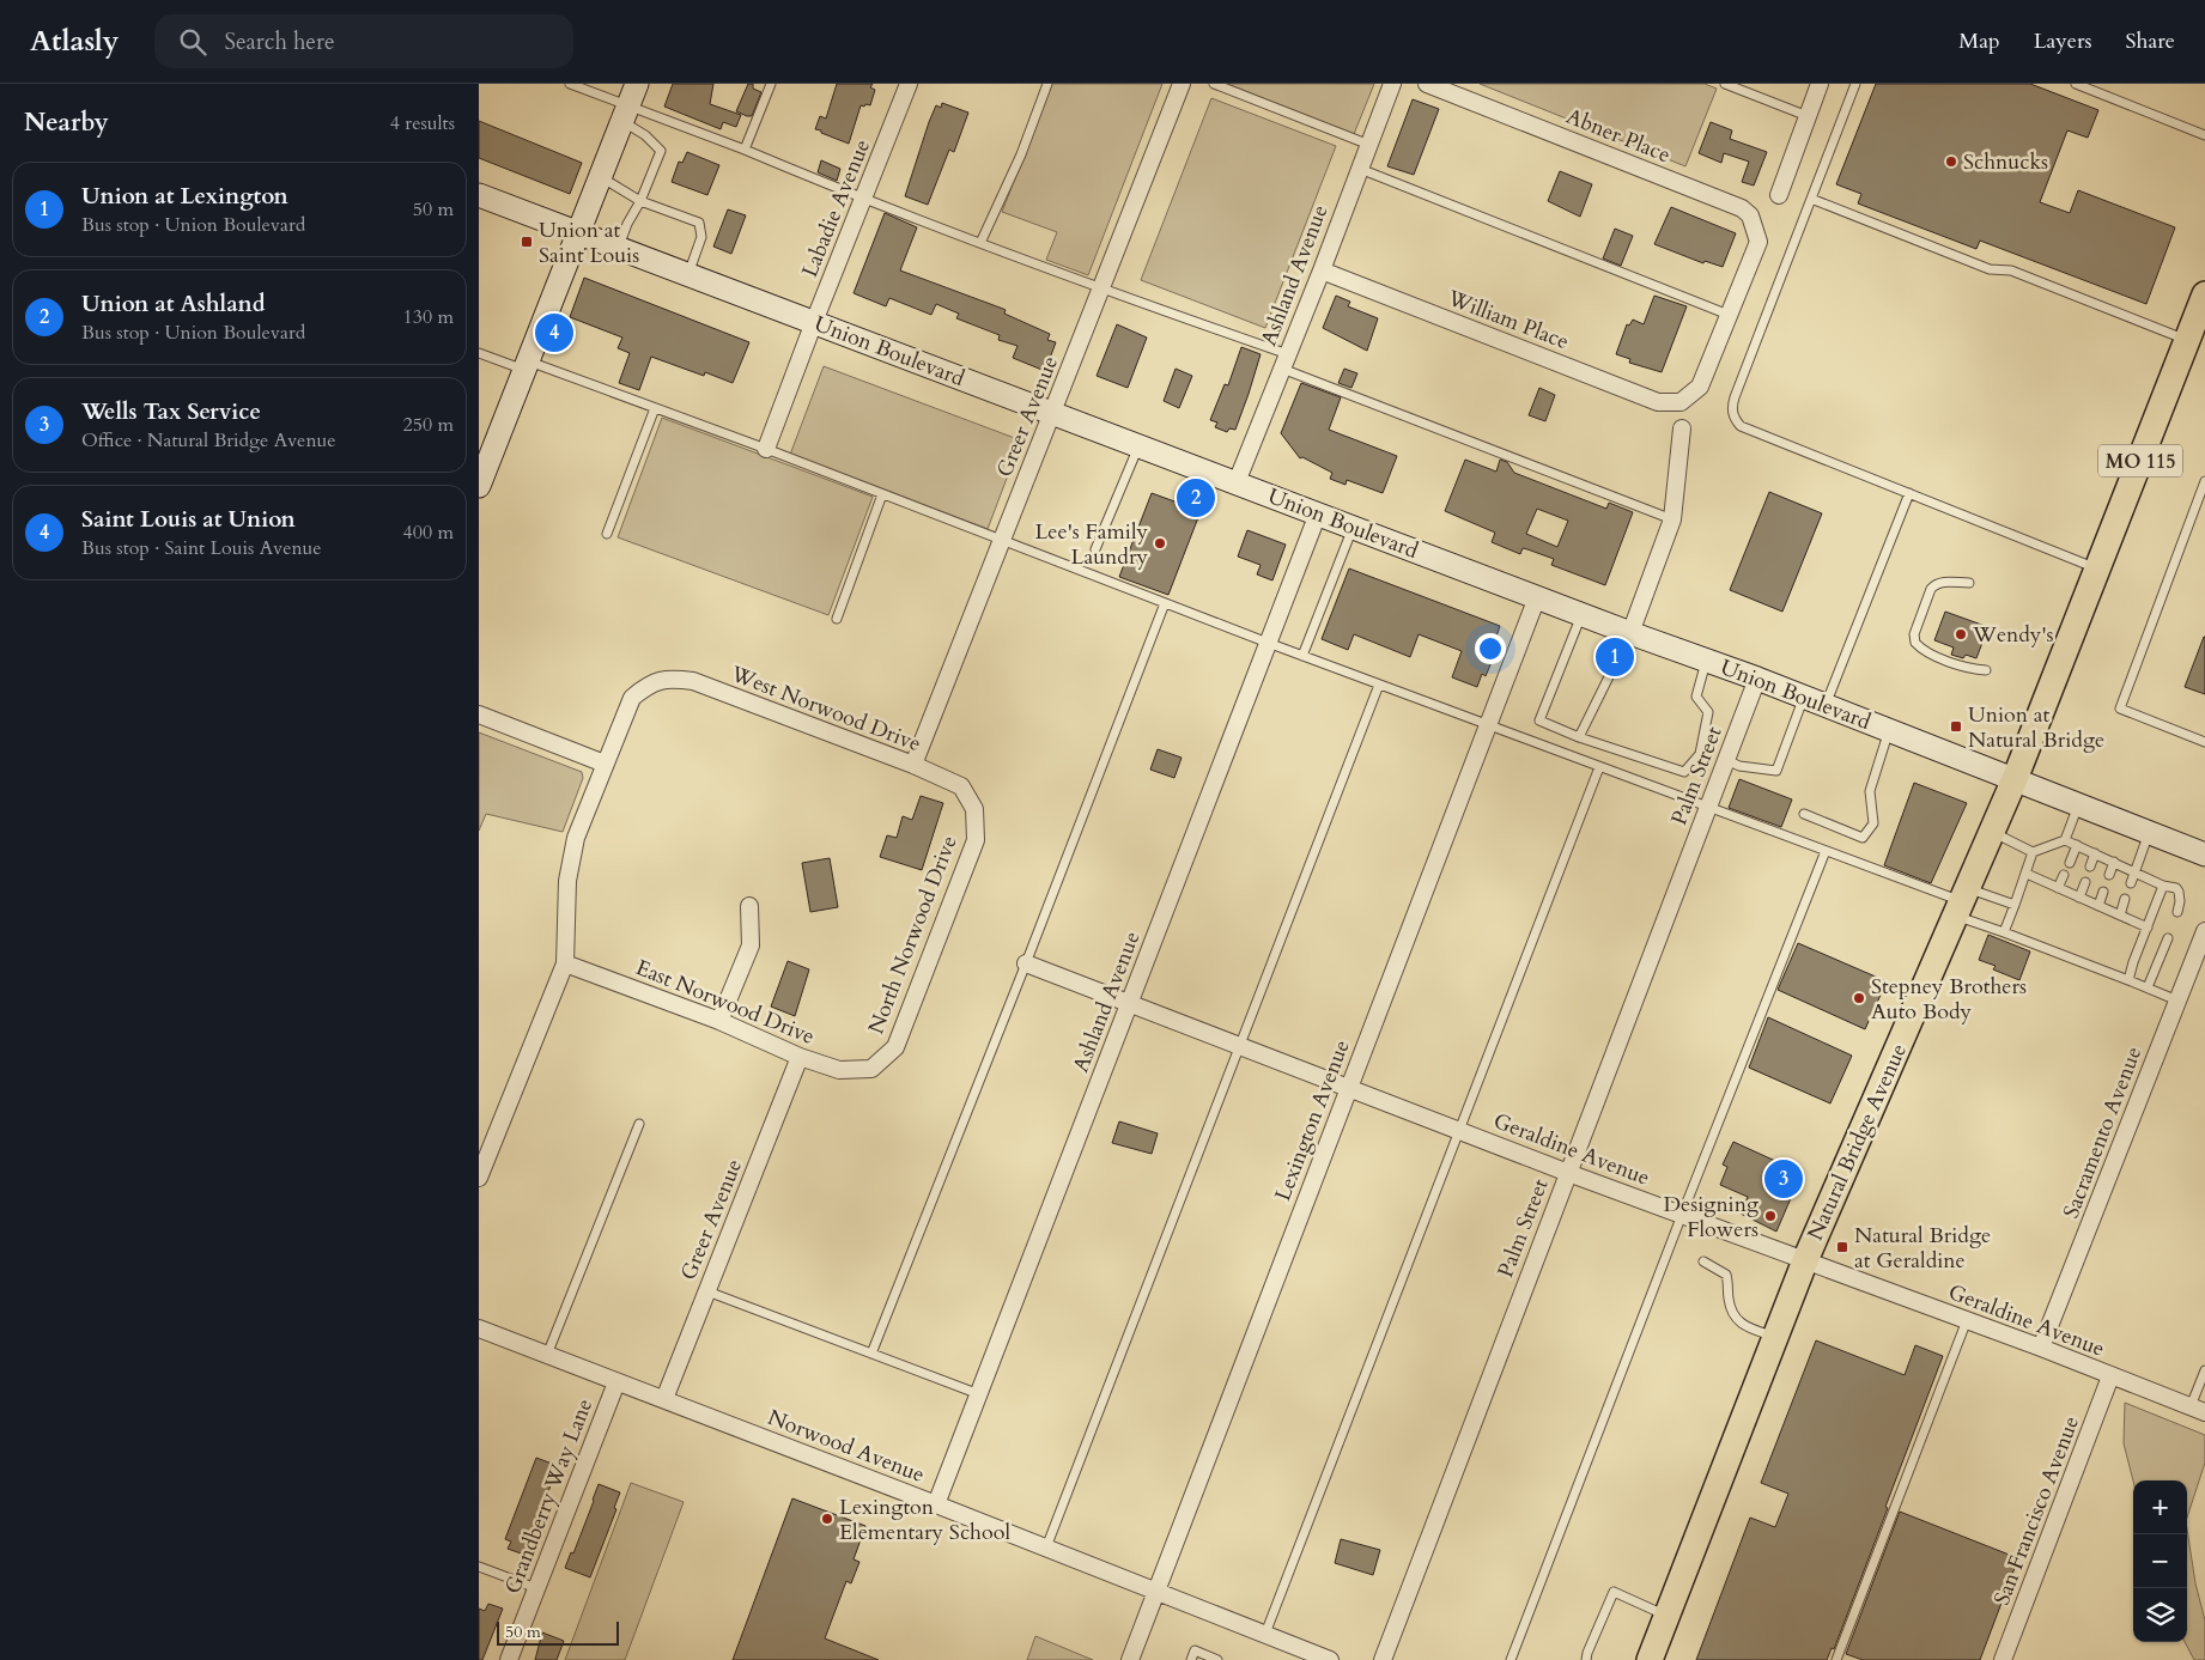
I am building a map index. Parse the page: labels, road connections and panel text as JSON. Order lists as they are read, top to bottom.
{
  "streets": {
    "main road": ["Union Boulevard", "MO 115", "Natural Bridge Avenue"],
    "street": [
      "Abner Place",
      "Labadie Avenue",
      "Ashland Avenue",
      "William Place",
      "Greer Avenue",
      "West Norwood Drive",
      "Palm Street",
      "North Norwood Drive",
      "East Norwood Drive",
      "Lexington Avenue",
      "Sacramento Avenue",
      "Geraldine Avenue",
      "Norwood Avenue",
      "Grandberry Way Lane",
      "San Francisco Avenue"
    ]
  },
  "crossings": [
    ["Abner Place", "William Place"],
    ["Labadie Avenue", "Union Boulevard"],
    ["Ashland Avenue", "William Place"],
    ["Ashland Avenue", "Union Boulevard"],
    ["Ashland Avenue", "Geraldine Avenue"],
    ["Ashland Avenue", "Norwood Avenue"],
    ["Union Boulevard", "Greer Avenue"],
    ["Union Boulevard", "Palm Street"],
    ["Union Boulevard", "Lexington Avenue"],
    ["Union Boulevard", "Natural Bridge Avenue"],
    ["Greer Avenue", "West Norwood Drive"],
    ["Greer Avenue", "East Norwood Drive"],
    ["Greer Avenue", "Norwood Avenue"],
    ["West Norwood Drive", "North Norwood Drive"],
    ["Palm Street", "Geraldine Avenue"],
    ["North Norwood Drive", "East Norwood Drive"],
    ["Lexington Avenue", "Geraldine Avenue"],
    ["Lexington Avenue", "Norwood Avenue"],
    ["Sacramento Avenue", "Geraldine Avenue"],
    ["Natural Bridge Avenue", "Geraldine Avenue"],
    ["Geraldine Avenue", "San Francisco Avenue"],
    ["Norwood Avenue", "Grandberry Way Lane"]
  ],
  "places": {
    "other": [
      "Schnucks",
      "Lee's Family Laundry",
      "Wendy's",
      "Stepney Brothers Auto Body",
      "Designing Flowers",
      "Lexington Elementary School"
    ],
    "transit": ["Union at Saint Louis", "Union at Natural Bridge", "Natural Bridge at Geraldine"]
  },
  "scale_bar": "50 m",
  "page": {
    "header": "Atlasly",
    "search": "Search here",
    "nav": ["Map", "Layers", "Share"],
    "heading": ["Nearby", "4 results"],
    "list": [
      {
        "mark": "1",
        "name": "Union at Lexington",
        "note": "Bus stop · Union Boulevard",
        "value": "50 m"
      },
      {
        "mark": "2",
        "name": "Union at Ashland",
        "note": "Bus stop · Union Boulevard",
        "value": "130 m"
      },
      {
        "mark": "3",
        "name": "Wells Tax Service",
        "note": "Office · Natural Bridge Avenue",
        "value": "250 m"
      },
      {
        "mark": "4",
        "name": "Saint Louis at Union",
        "note": "Bus stop · Saint Louis Avenue",
        "value": "400 m"
      }
    ],
    "pins": [
      "4",
      "2",
      "1",
      "3"
    ],
    "map_buttons": ["+", "−"],
    "scale": "50 m"
  }
}
